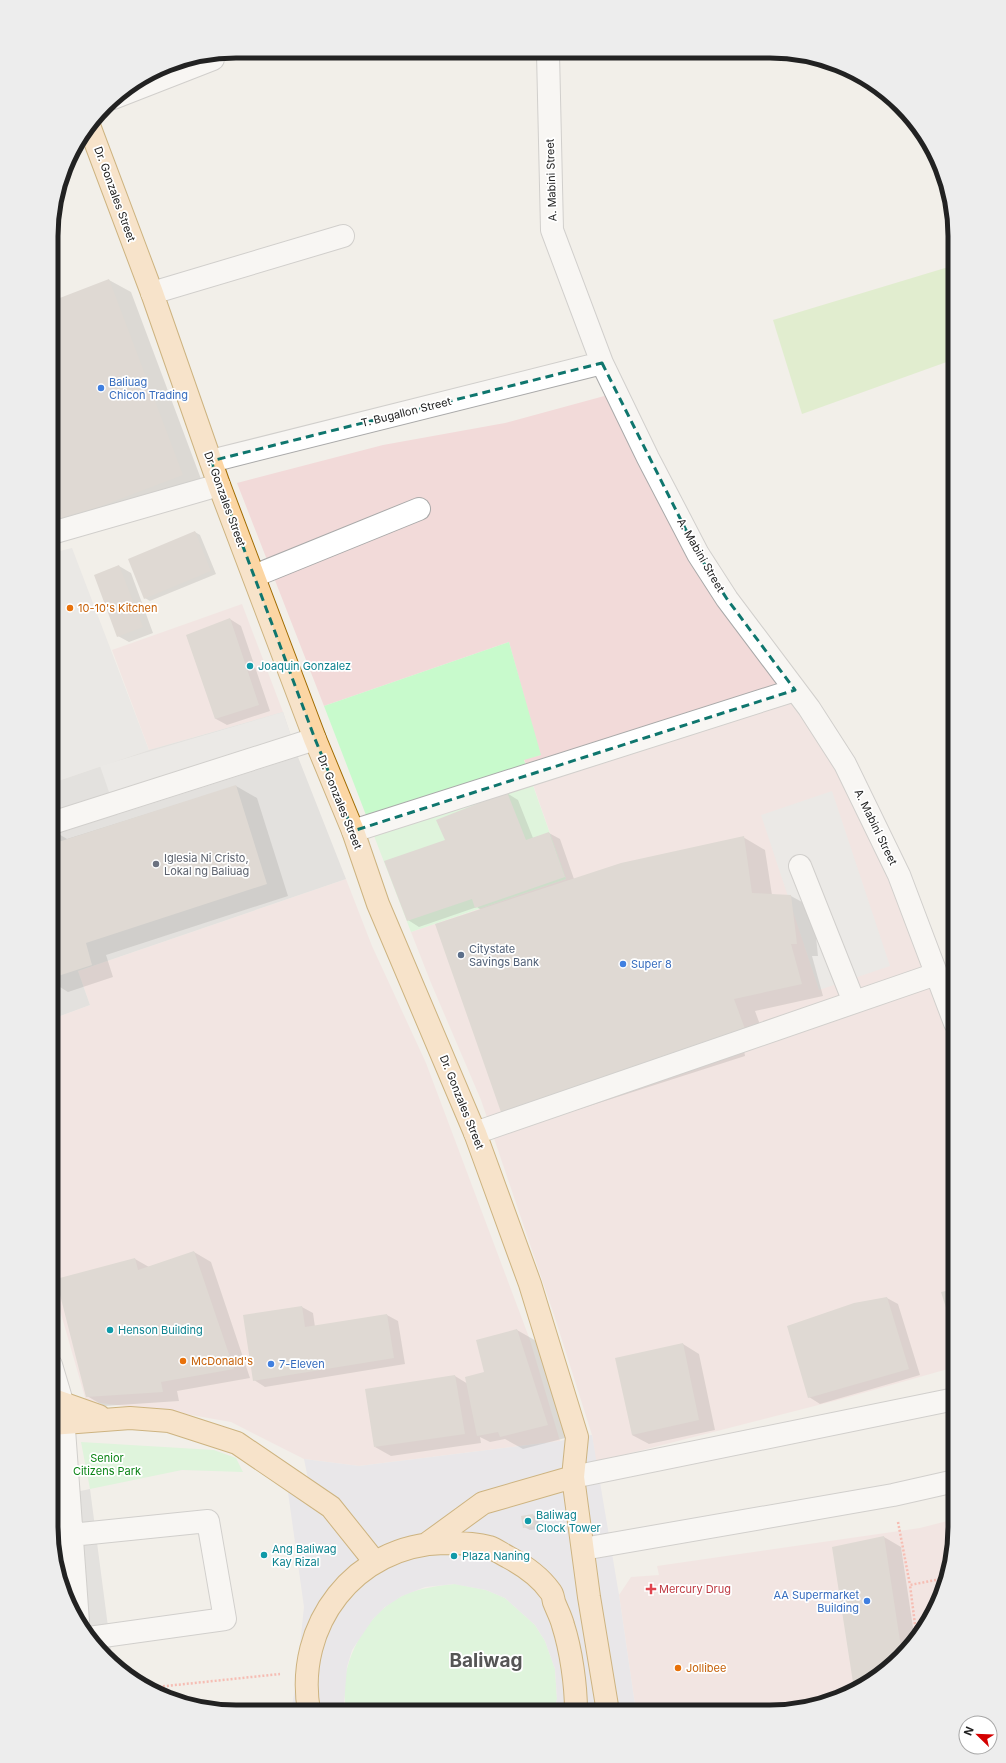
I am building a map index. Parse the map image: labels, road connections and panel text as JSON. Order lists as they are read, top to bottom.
{
  "streets": {
    "main road": ["Dr. Gonzales Street"],
    "street": ["A. Mabini Street", "T. Bugallon Street"]
  },
  "crossings": [
    ["A. Mabini Street", "T. Bugallon Street"],
    ["Dr. Gonzales Street", "T. Bugallon Street"]
  ],
  "districts": ["Baliwag"],
  "parks": ["Senior Citizens Park"],
  "places": {
    "other": [
      "Baliuag Chicon Trading",
      "10-10's Kitchen",
      "Joaquin Gonzalez",
      "Iglesia Ni Cristo, Lokal ng Baliuag",
      "Citystate Savings Bank",
      "Super 8",
      "Henson Building",
      "McDonald's",
      "7-Eleven",
      "Baliwag Clock Tower",
      "Ang Baliwag Kay Rizal",
      "Plaza Naning",
      "AA Supermarket Building",
      "Jollibee"
    ],
    "health": ["Mercury Drug"]
  },
  "north": "top left"
}
